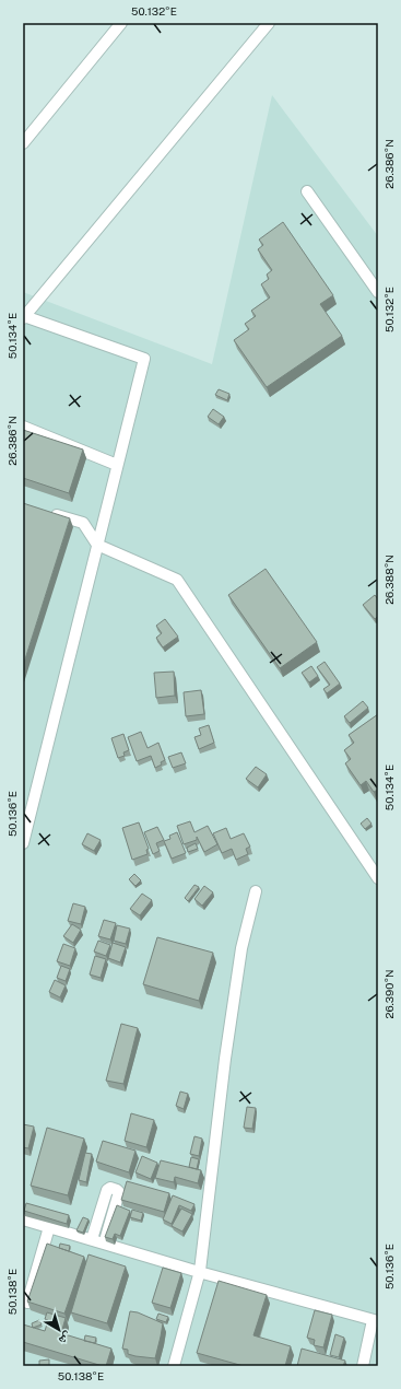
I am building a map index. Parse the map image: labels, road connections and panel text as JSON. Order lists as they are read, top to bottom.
{
  "north": "bottom right",
  "coordinates": [
    "50.132°E",
    "26.386°N",
    "50.134°E",
    "26.388°N",
    "50.136°E",
    "26.390°N",
    "50.138°E"
  ]
}
